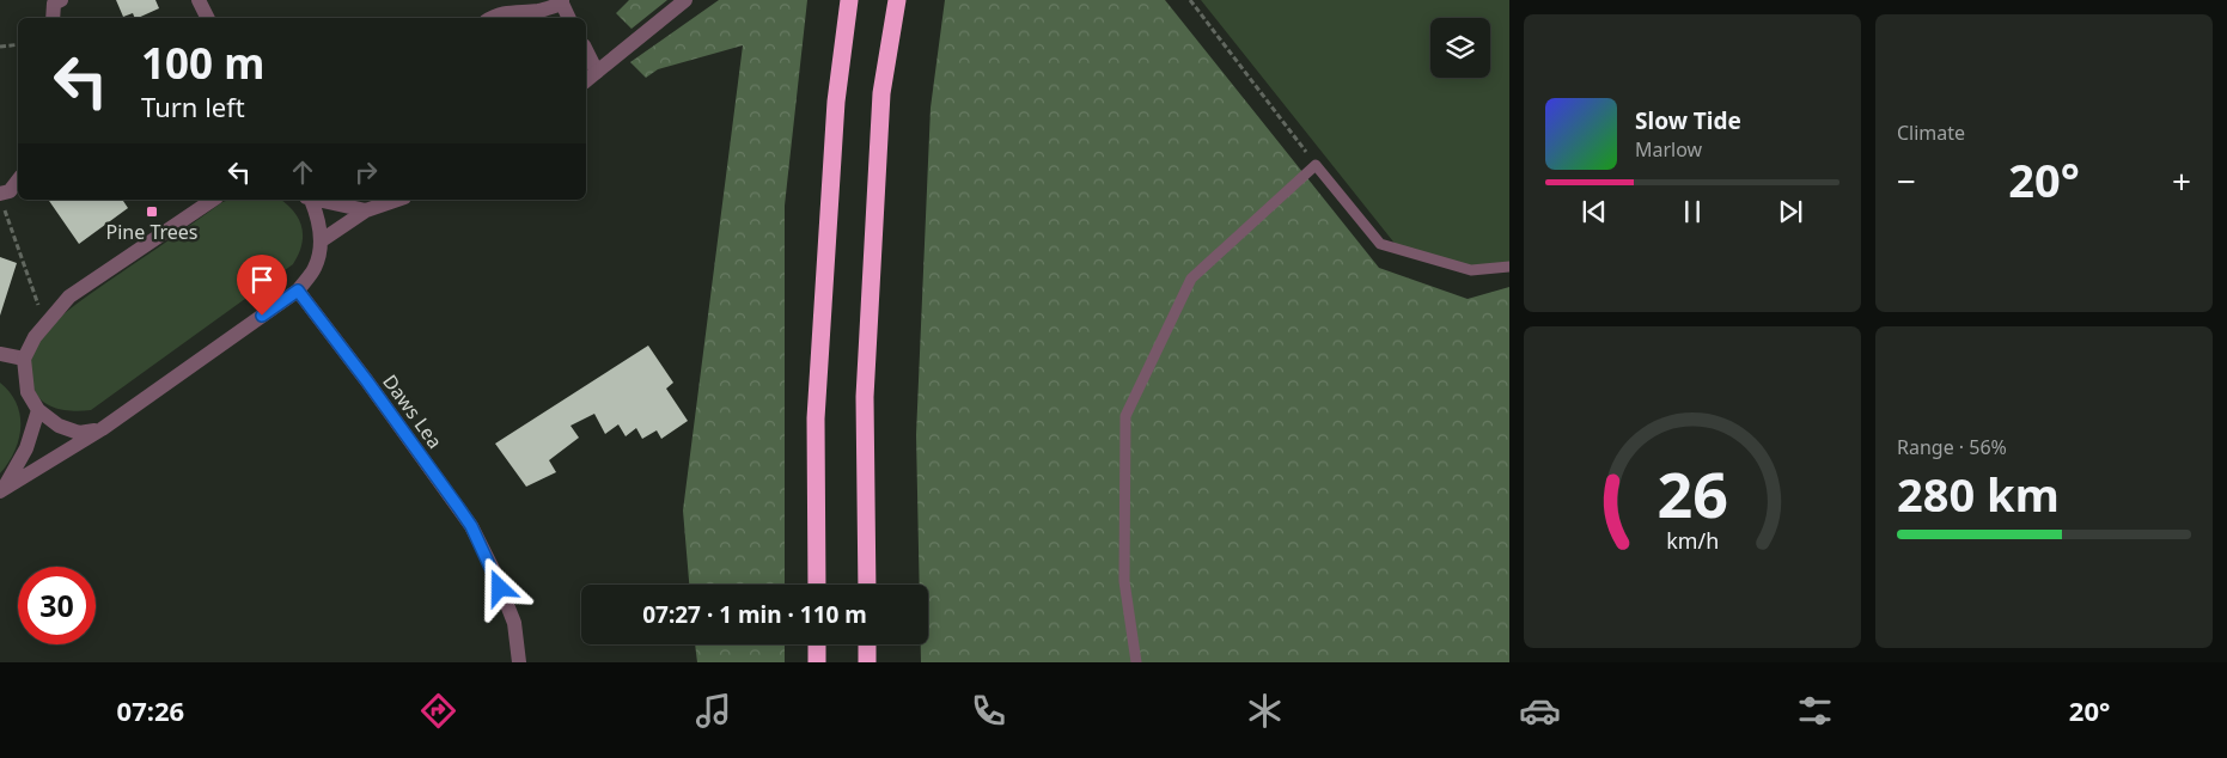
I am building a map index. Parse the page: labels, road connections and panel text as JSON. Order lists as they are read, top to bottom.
{
  "streets": {
    "street": ["Daws Lea"]
  },
  "places": {
    "transit": ["Pine Trees"]
  },
  "page": {
    "tile": [
      "Climate",
      ["Range · 56%", "280 km"]
    ],
    "turn": ["100 m", "Turn left"],
    "song": ["Slow Tide", "Marlow"],
    "heat": ["−", "20°", "+"],
    "limit": "30",
    "trip": "07:27 · 1 min · 110 m",
    "tabs": ["07:26", "20°"],
    "gauge": ["26", "km/h"]
  }
}
